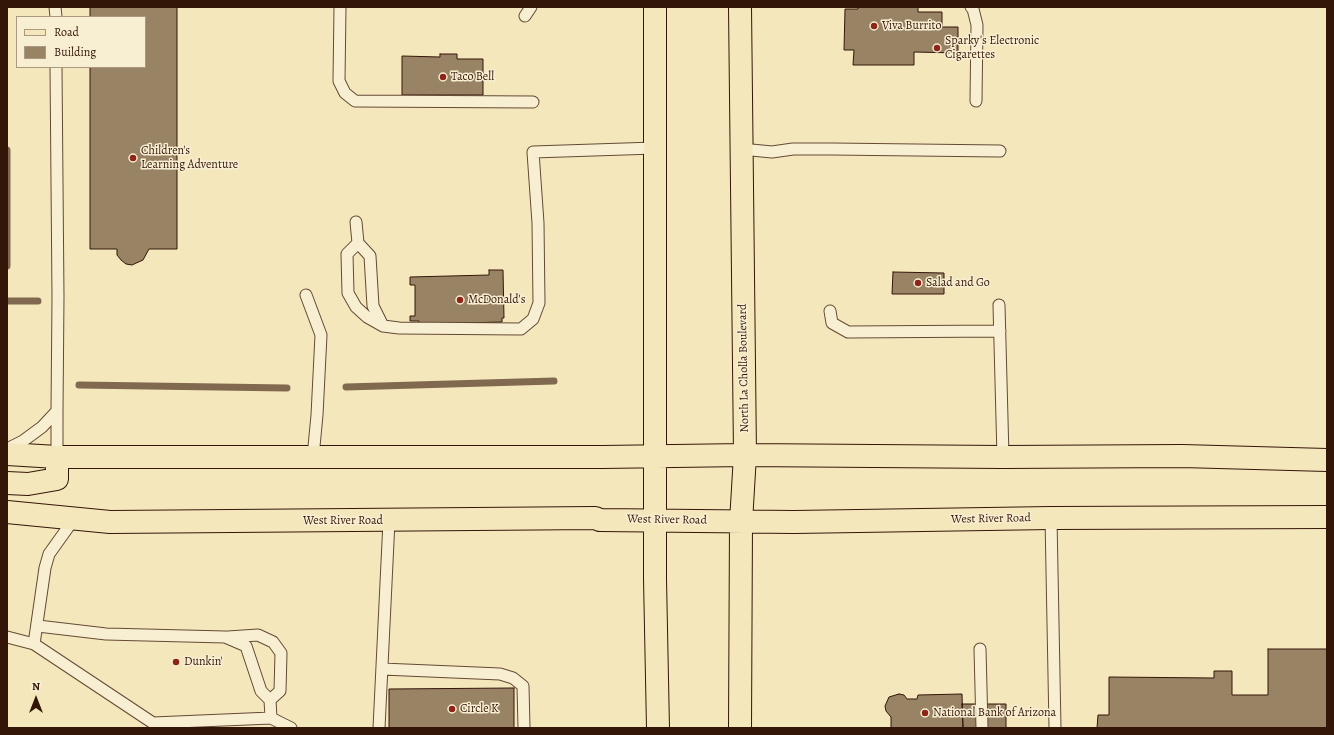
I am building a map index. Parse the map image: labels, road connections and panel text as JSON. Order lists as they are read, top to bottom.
{
  "streets": {
    "main road": ["North La Cholla Boulevard", "West River Road"]
  },
  "crossings": [
    ["North La Cholla Boulevard", "West River Road"]
  ],
  "places": [
    "Viva Burrito",
    "Sparky's Electronic Cigarettes",
    "Taco Bell",
    "Children's Learning Adventure",
    "Salad and Go",
    "McDonald's",
    "Dunkin'",
    "Circle K",
    "National Bank of Arizona"
  ],
  "legend": ["Road", "Building"],
  "north": "top"
}
